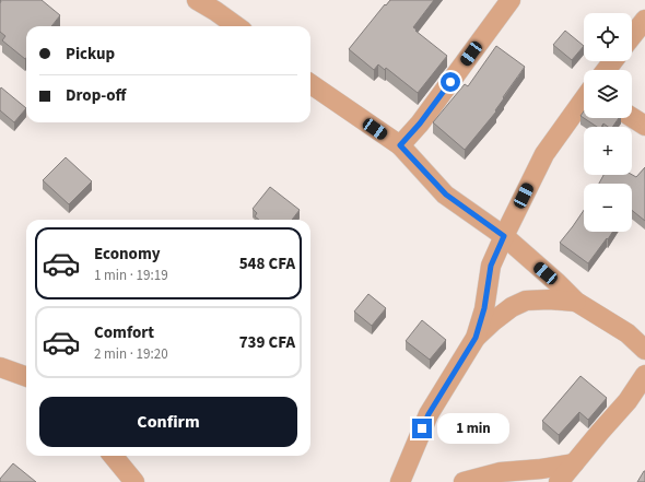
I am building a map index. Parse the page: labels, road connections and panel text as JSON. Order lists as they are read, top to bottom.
{
  "page": {
    "map_buttons": ["+", "−"],
    "banner": ["Pickup", "Drop-off"],
    "list": [
      {
        "name": "Economy",
        "note": "1 min · 19:19",
        "value": "548 CFA"
      },
      {
        "name": "Comfort",
        "note": "2 min · 19:20",
        "value": "739 CFA"
      }
    ],
    "buttons": "Confirm",
    "bubble": "1 min"
  }
}
